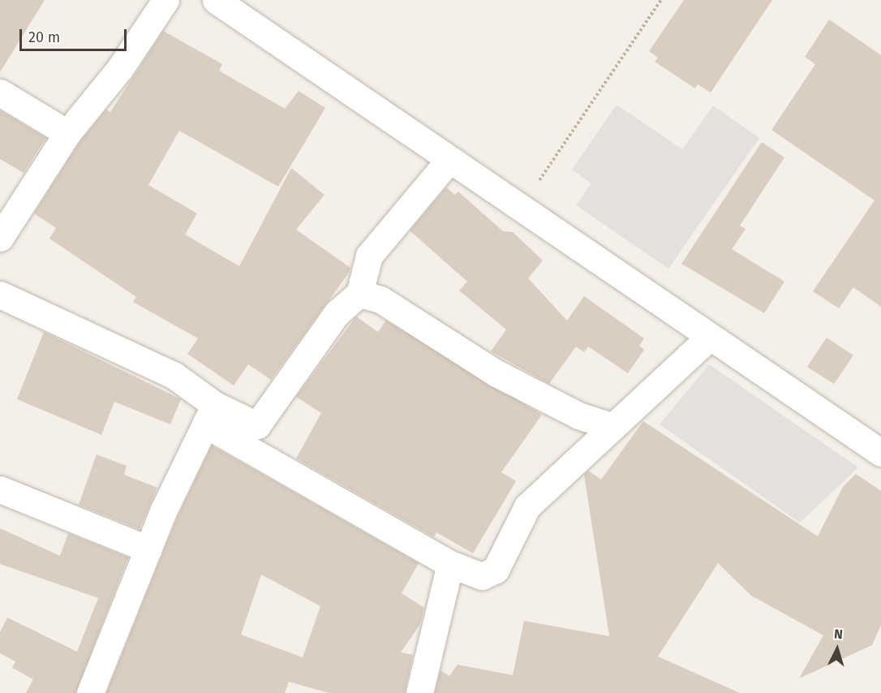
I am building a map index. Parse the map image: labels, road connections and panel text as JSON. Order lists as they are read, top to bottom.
{
  "scale_bar": "20 m",
  "north": "top"
}
